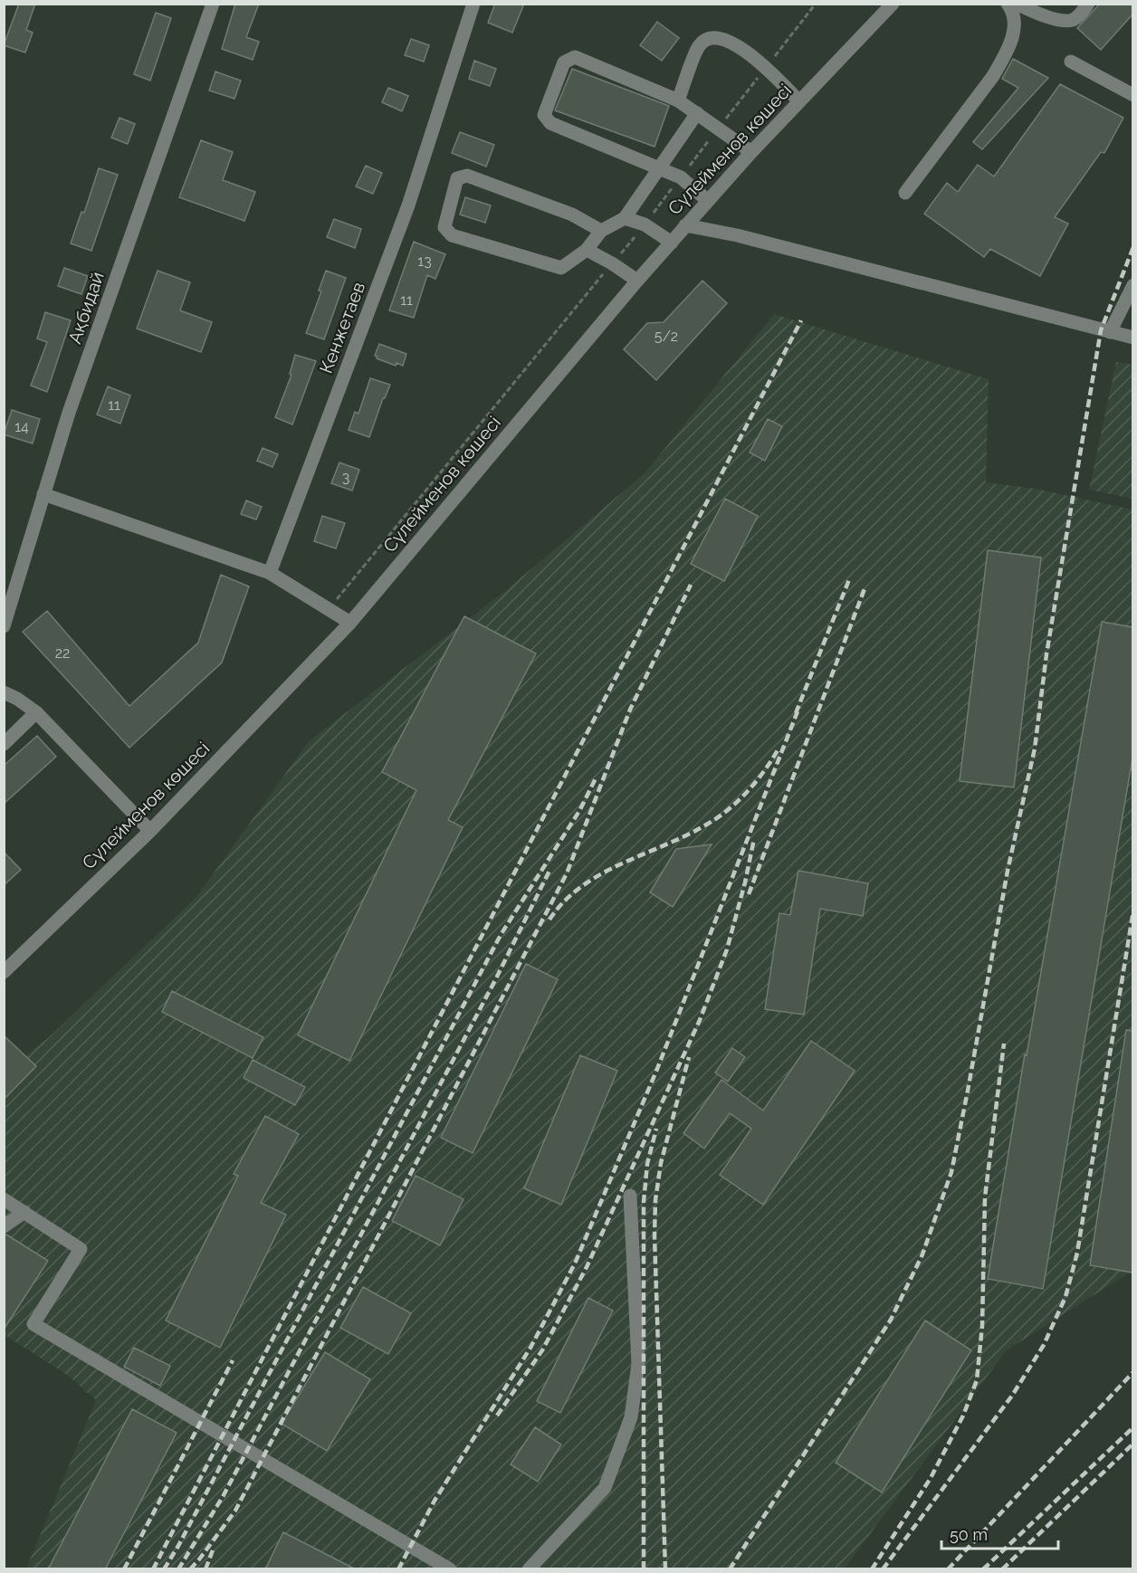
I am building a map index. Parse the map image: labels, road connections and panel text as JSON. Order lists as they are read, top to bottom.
{
  "streets": {
    "street": ["Сүлейменов көшесі", "Ақбидай", "Кенжетаев"]
  },
  "house_numbers": [
    "13",
    "11",
    "5/2",
    "11",
    "14",
    "3",
    "22"
  ],
  "scale_bar": "50 m"
}
